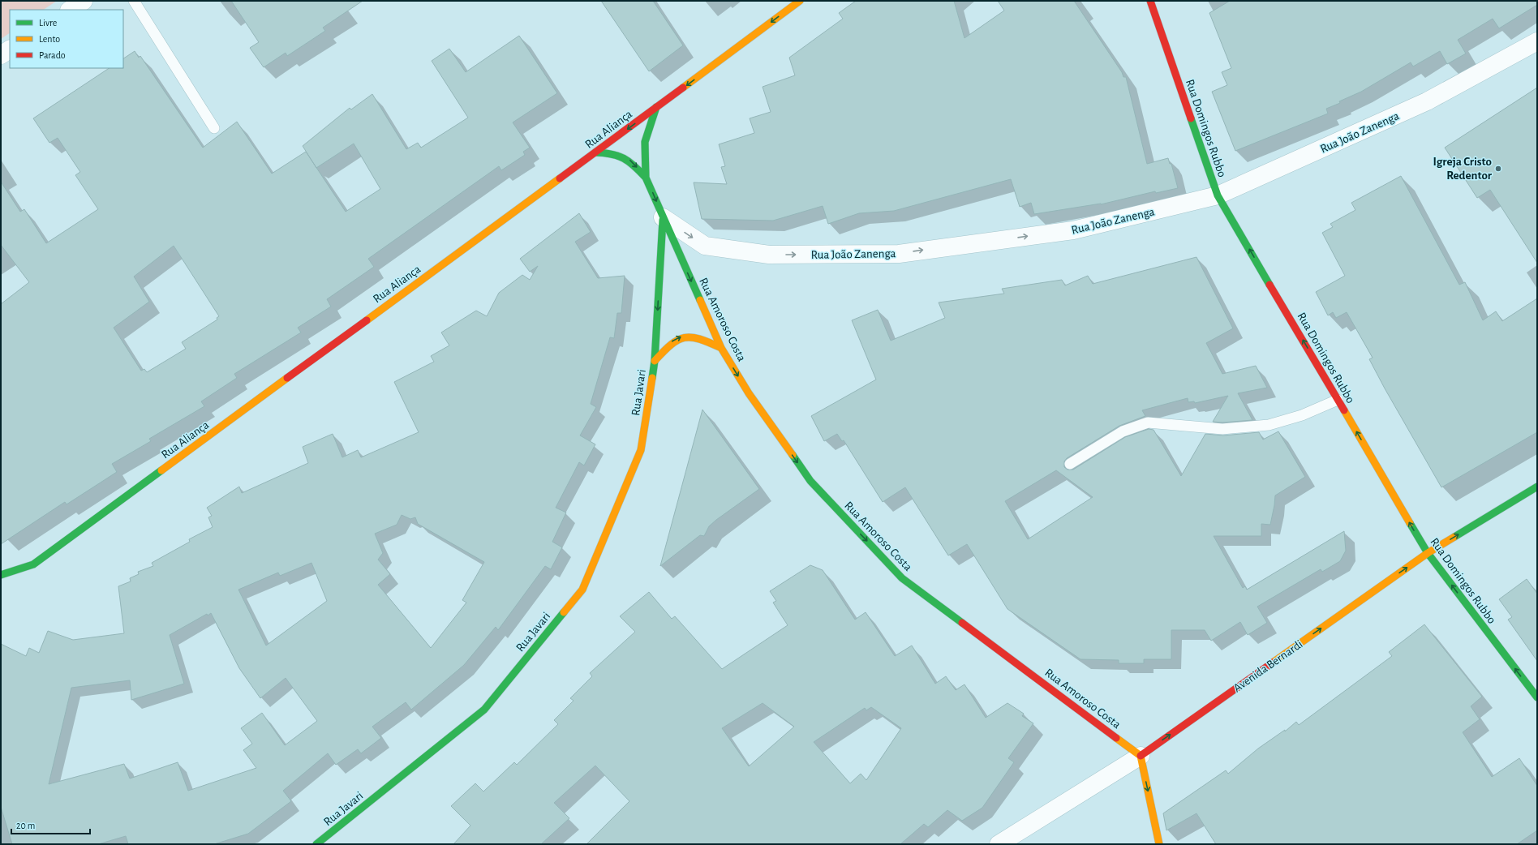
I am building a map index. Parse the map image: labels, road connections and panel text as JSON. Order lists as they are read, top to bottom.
{
  "streets": {
    "street": [
      "Rua Domingos Rubbo",
      "Rua Aliança",
      "Rua João Zanenga",
      "Rua Amoroso Costa",
      "Rua Javari",
      "Avenida Bernardi"
    ]
  },
  "crossings": [
    ["Rua Domingos Rubbo", "Rua João Zanenga"],
    ["Rua Domingos Rubbo", "Avenida Bernardi"],
    ["Rua Aliança", "Rua Amoroso Costa"],
    ["Rua João Zanenga", "Rua Amoroso Costa"],
    ["Rua João Zanenga", "Rua Javari"],
    ["Rua Amoroso Costa", "Rua Javari"],
    ["Rua Amoroso Costa", "Avenida Bernardi"]
  ],
  "one_way": [
    "Rua Domingos Rubbo",
    "Rua João Zanenga",
    "Rua Amoroso Costa",
    "Avenida Bernardi"
  ],
  "places": ["Igreja Cristo Redentor"],
  "legend": ["Livre", "Lento", "Parado"],
  "scale_bar": "20 m"
}
